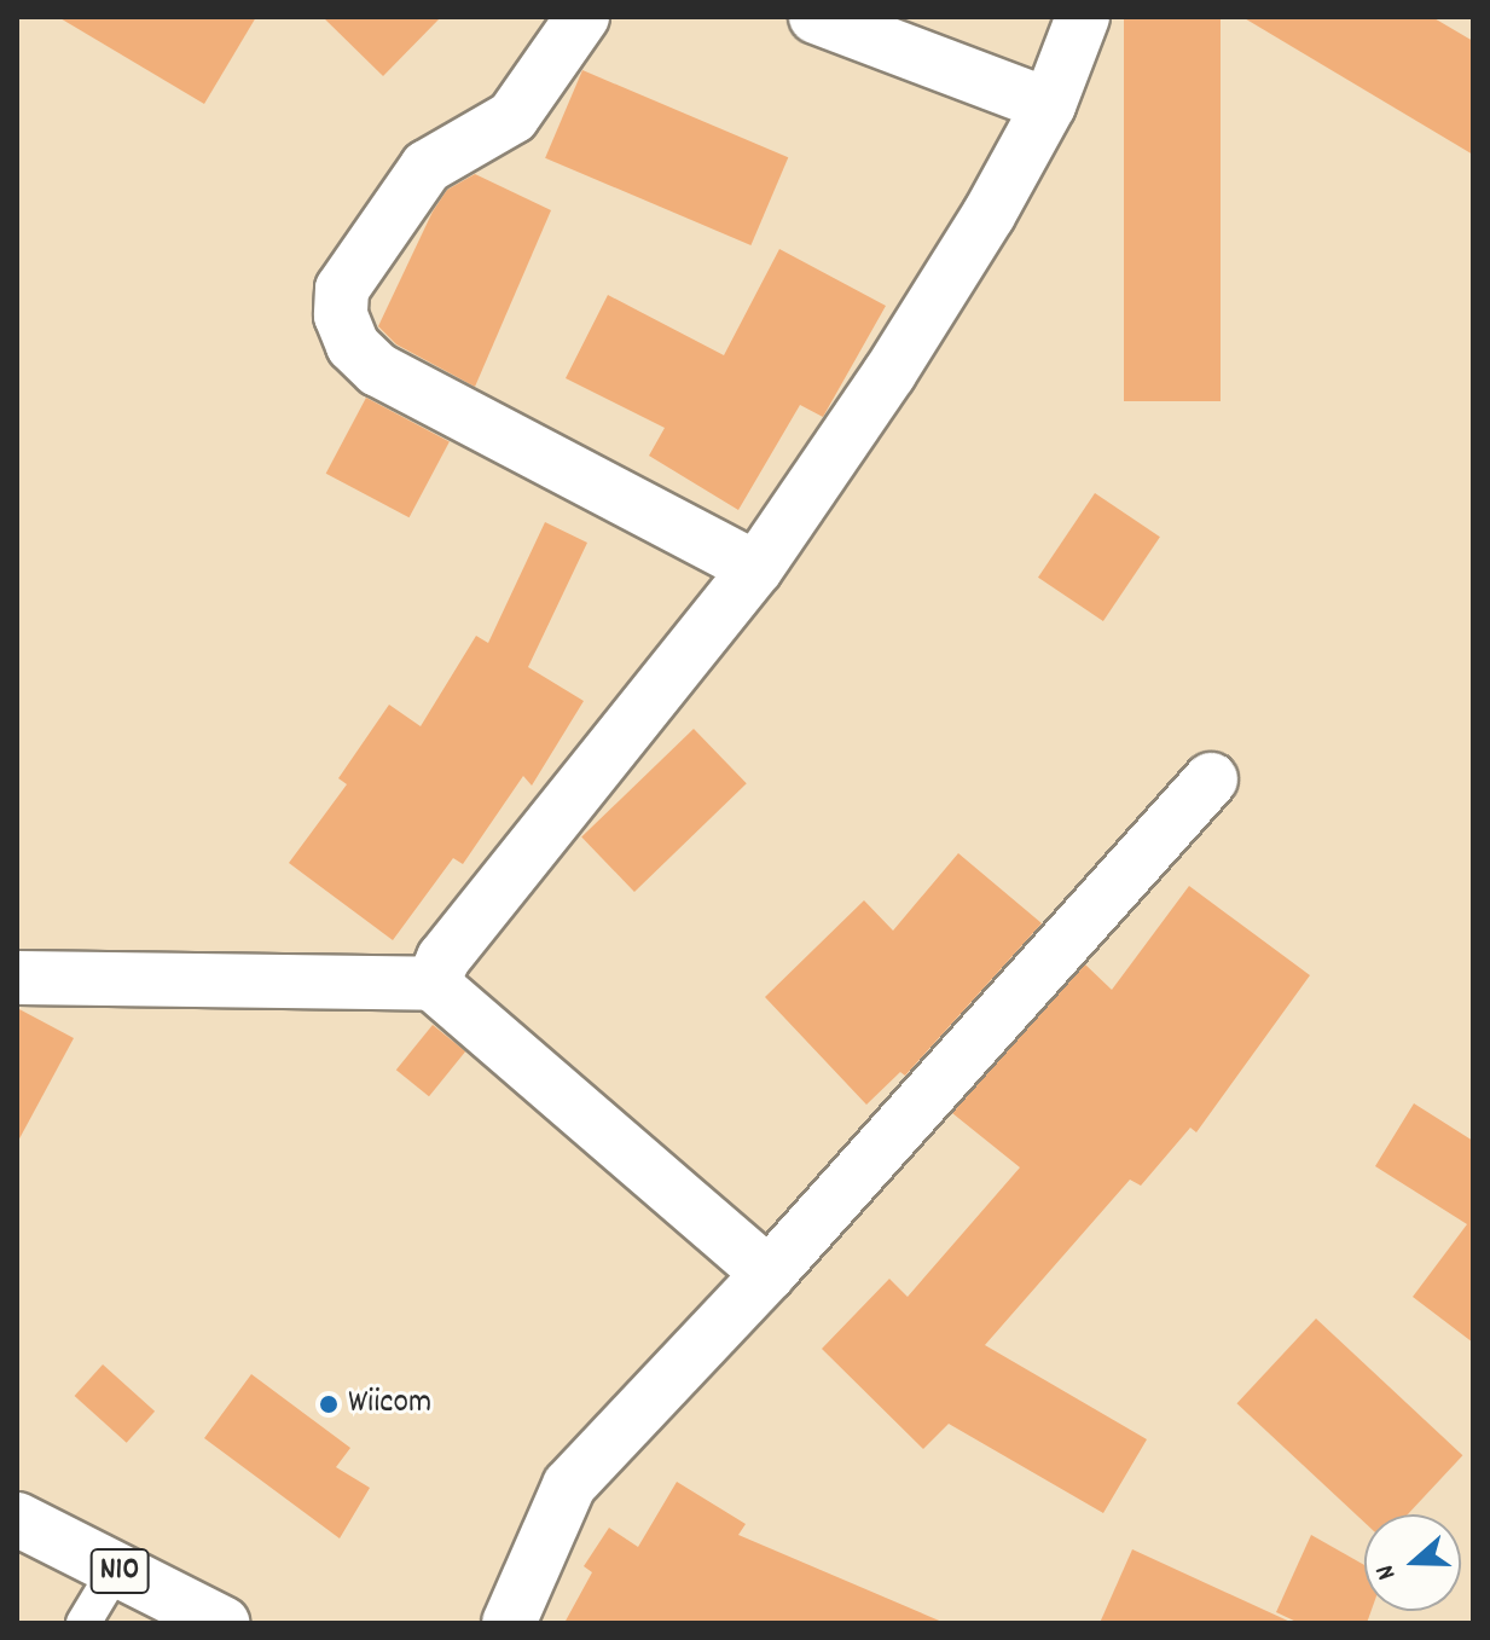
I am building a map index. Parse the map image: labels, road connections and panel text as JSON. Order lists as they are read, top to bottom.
{
  "streets": {
    "main road": ["N10"]
  },
  "places": ["Wiicom"],
  "north": "left"
}
